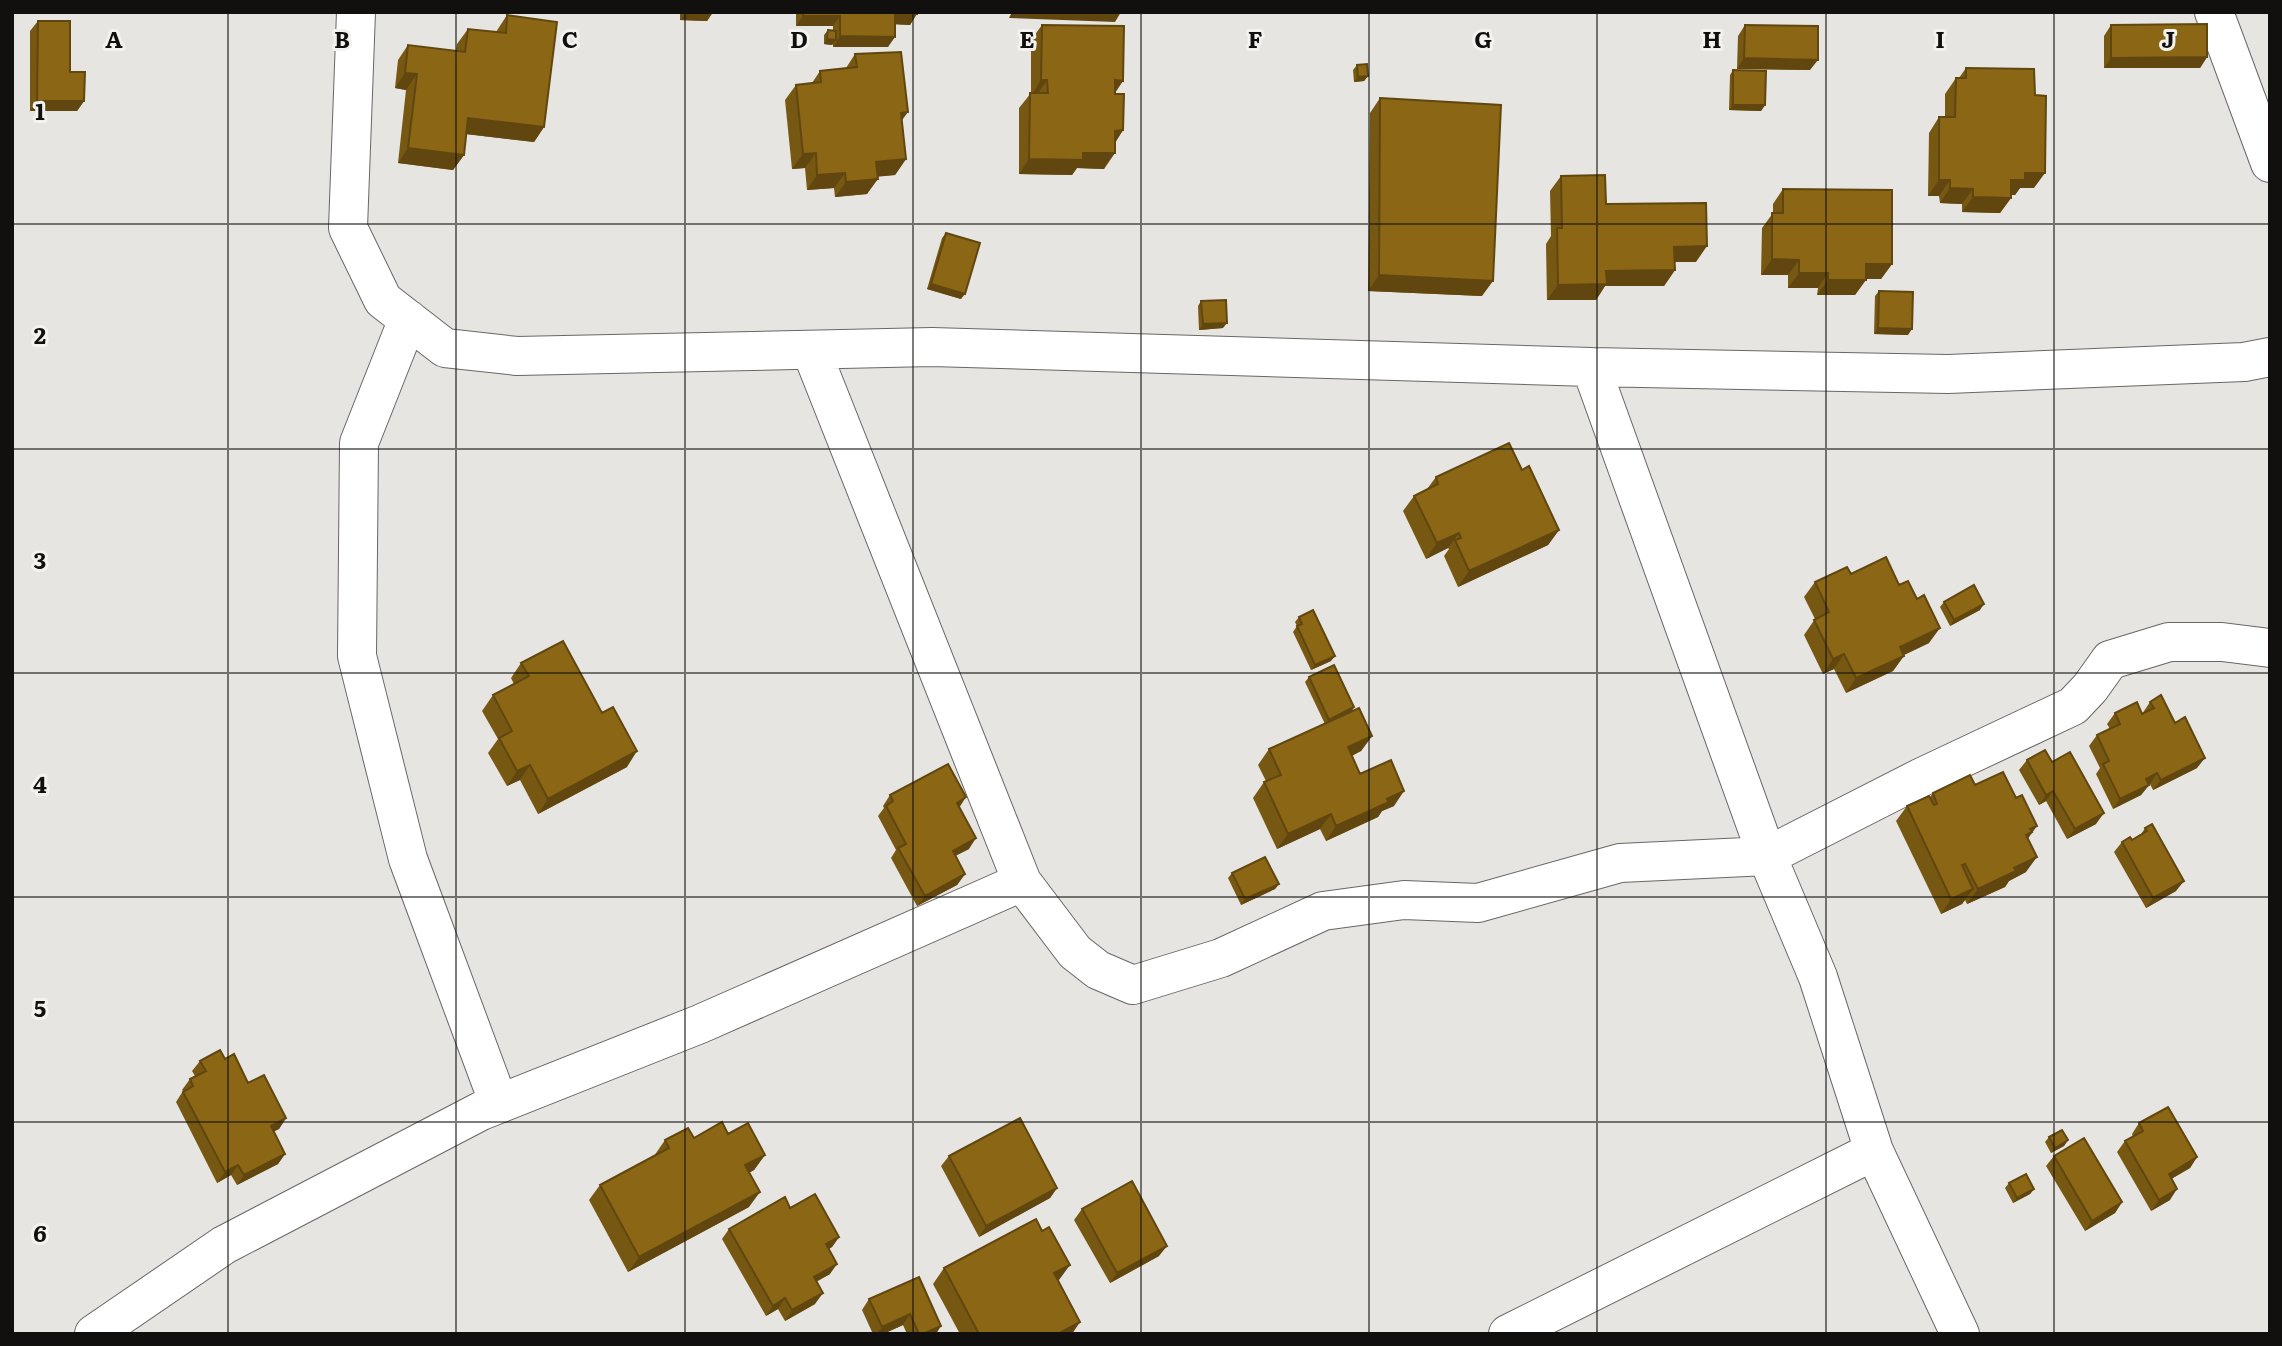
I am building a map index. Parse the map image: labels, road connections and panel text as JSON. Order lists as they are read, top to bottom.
{
  "grid": {
    "columns": [
      "A",
      "B",
      "C",
      "D",
      "E",
      "F",
      "G",
      "H",
      "I",
      "J"
    ],
    "rows": [
      "1",
      "2",
      "3",
      "4",
      "5",
      "6"
    ]
  }
}
